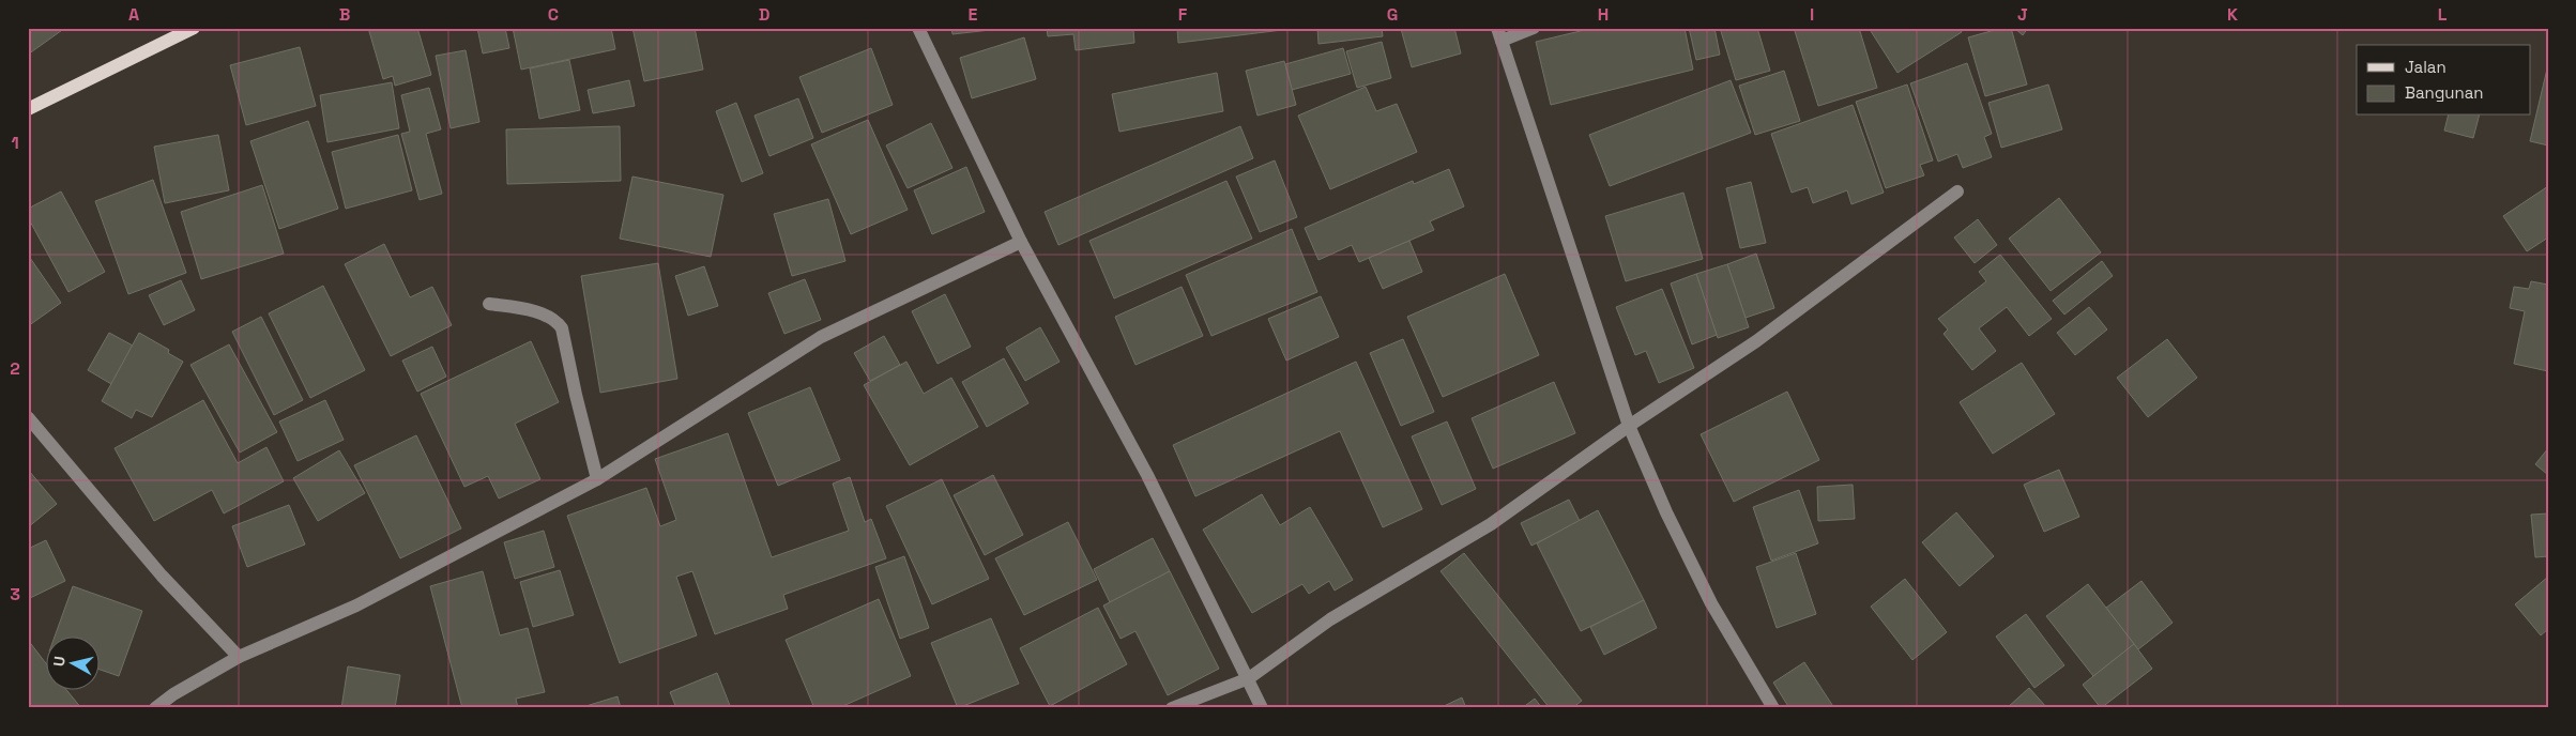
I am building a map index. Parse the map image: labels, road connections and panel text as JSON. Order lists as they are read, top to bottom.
{
  "legend": ["Jalan", "Bangunan"],
  "north": "left",
  "grid": {
    "columns": [
      "A",
      "B",
      "C",
      "D",
      "E",
      "F",
      "G",
      "H",
      "I",
      "J",
      "K",
      "L"
    ],
    "rows": ["1", "2", "3"]
  }
}
